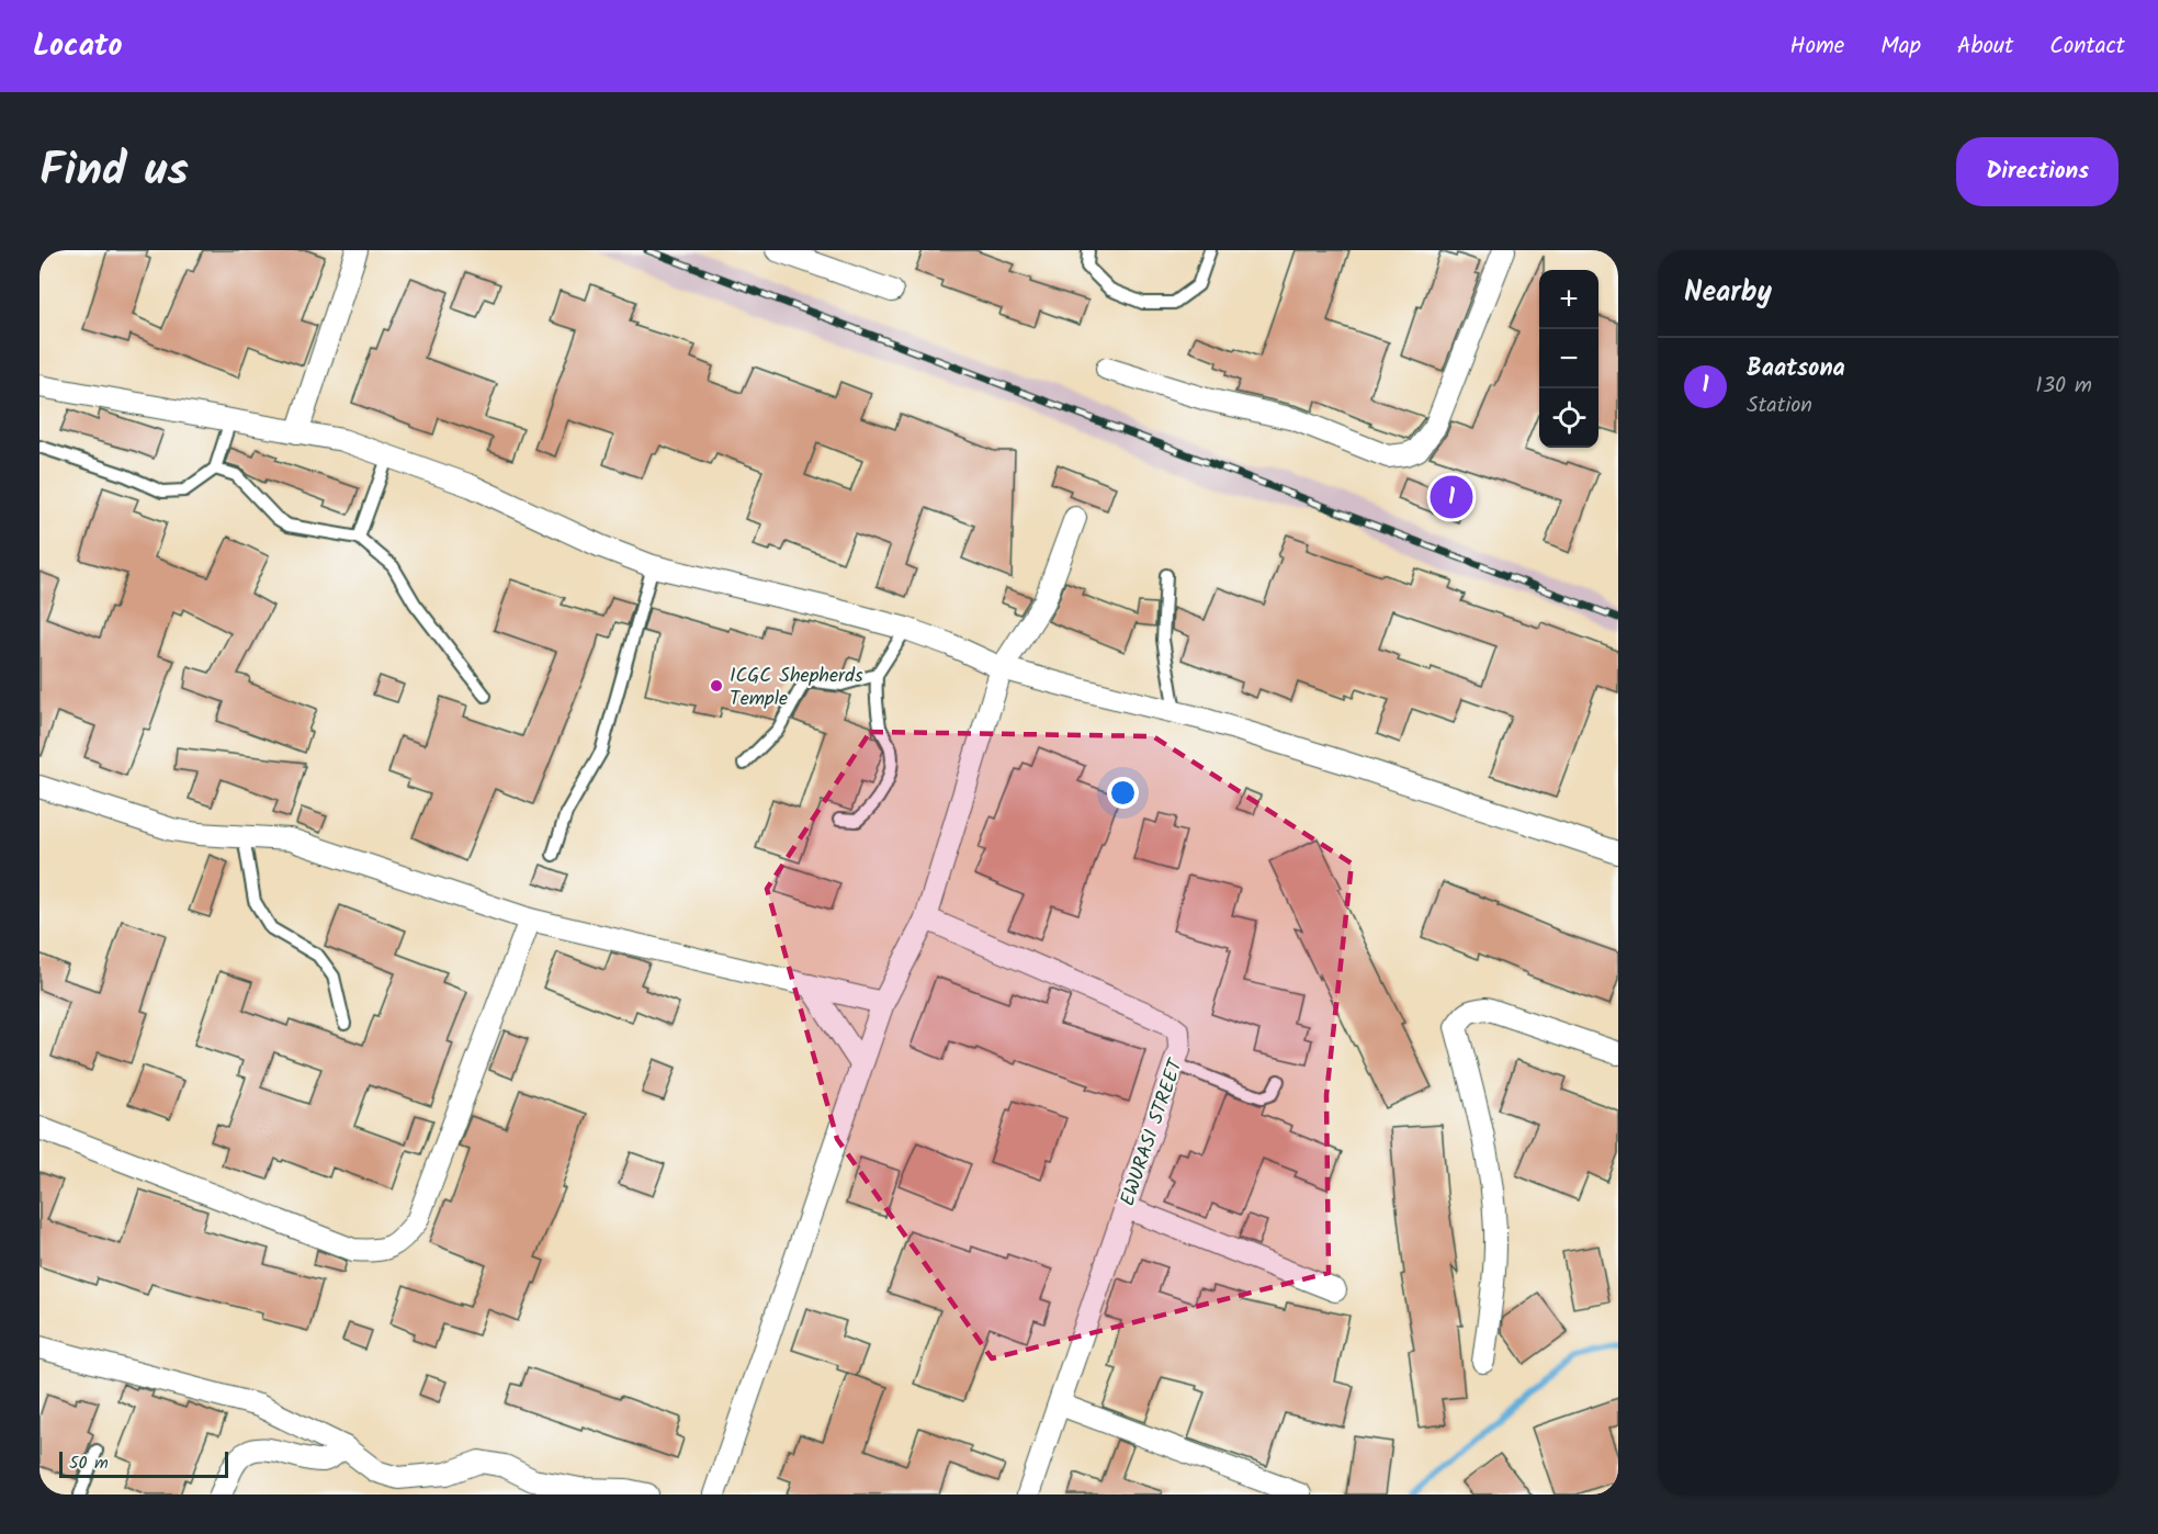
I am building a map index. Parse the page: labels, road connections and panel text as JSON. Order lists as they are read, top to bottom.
{
  "streets": {
    "street": ["EWURASI STREET"]
  },
  "places": ["ICGC Shepherds Temple"],
  "scale_bar": "50 m",
  "page": {
    "header": "Locato",
    "nav": [
      "Home",
      "Map",
      "About",
      "Contact"
    ],
    "title": "Find us",
    "buttons": "Directions",
    "heading": "Nearby",
    "map_buttons": ["+", "−"],
    "list": [
      {
        "mark": "1",
        "name": "Baatsona",
        "note": "Station",
        "value": "130 m"
      }
    ],
    "pins": "1",
    "scale": "50 m"
  }
}
